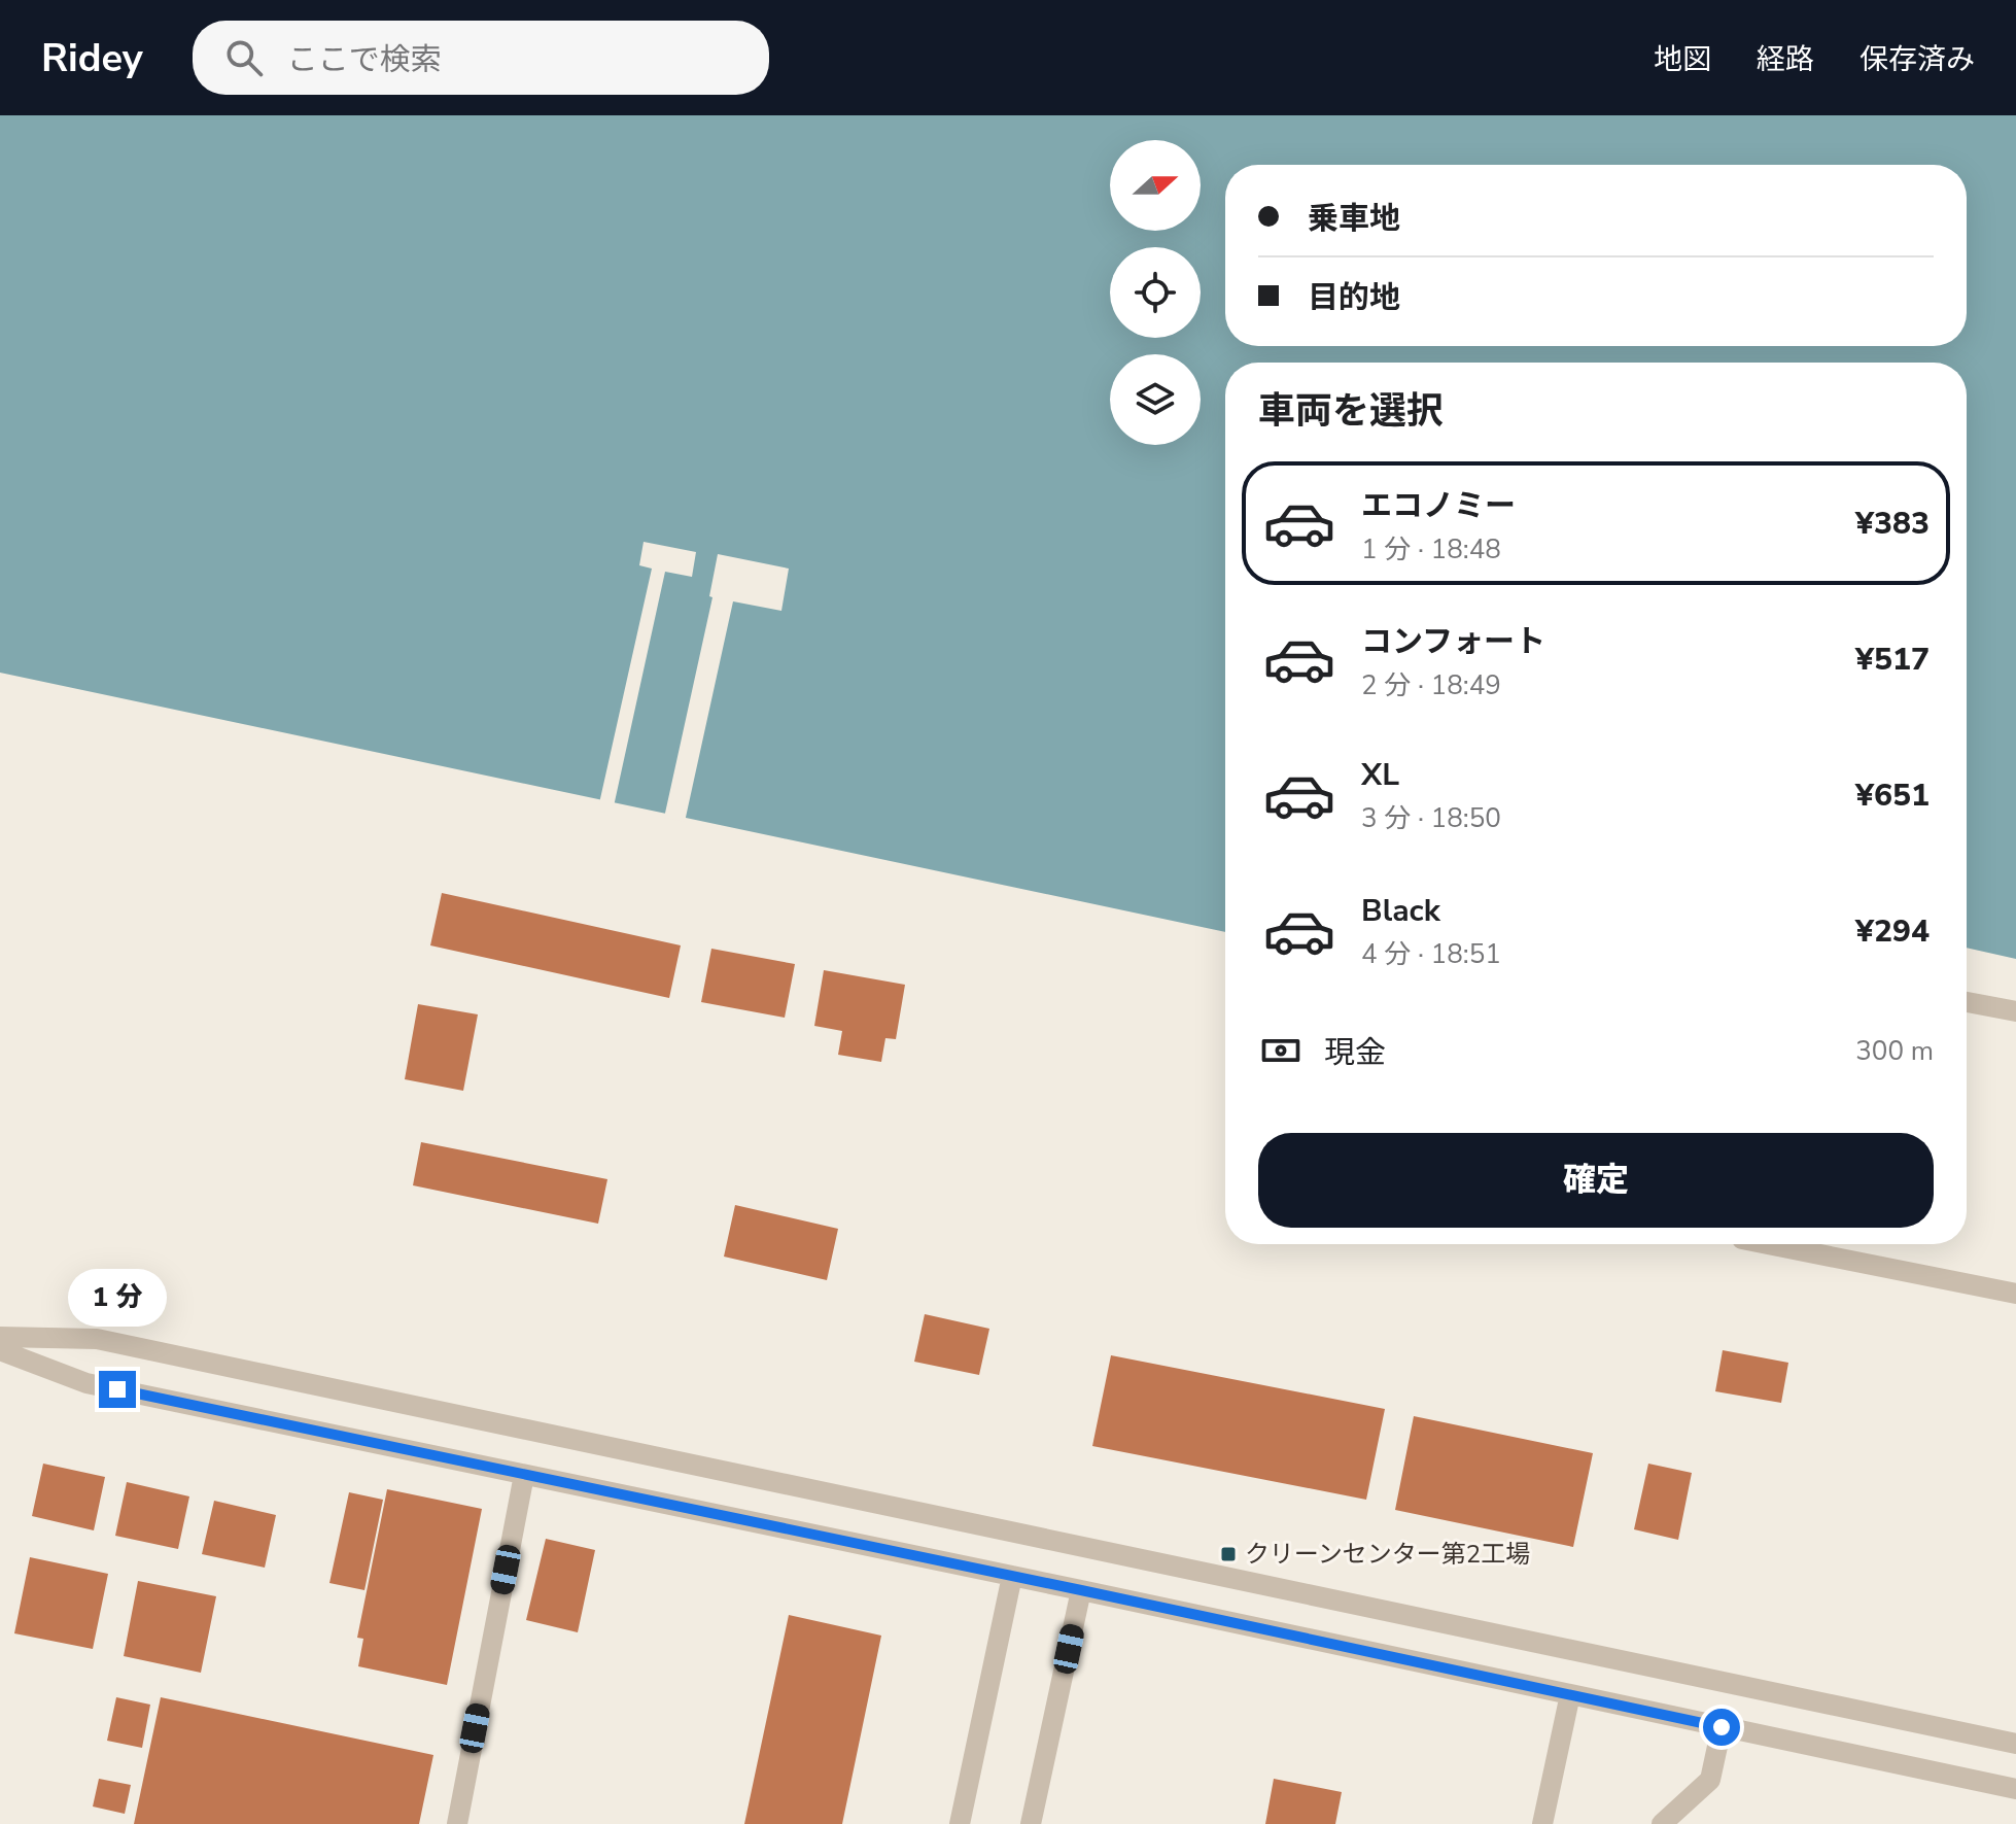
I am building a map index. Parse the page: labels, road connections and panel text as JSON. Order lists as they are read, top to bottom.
{
  "places": {
    "transit": ["クリーンセンター第2工場"]
  },
  "north": "right",
  "page": {
    "header": "Ridey",
    "search": "ここで検索",
    "nav": ["地図", "経路", "保存済み"],
    "banner": ["乗車地", "目的地"],
    "heading": "車両を選択",
    "list": [
      {
        "name": "エコノミー",
        "note": "1 分 · 18:48",
        "value": "¥383"
      },
      {
        "name": "コンフォート",
        "note": "2 分 · 18:49",
        "value": "¥517"
      },
      {
        "name": "XL",
        "note": "3 分 · 18:50",
        "value": "¥651"
      },
      {
        "name": "Black",
        "note": "4 分 · 18:51",
        "value": "¥294"
      }
    ],
    "pay": ["現金", "300 m"],
    "buttons": "確定",
    "bubble": "1 分"
  }
}
